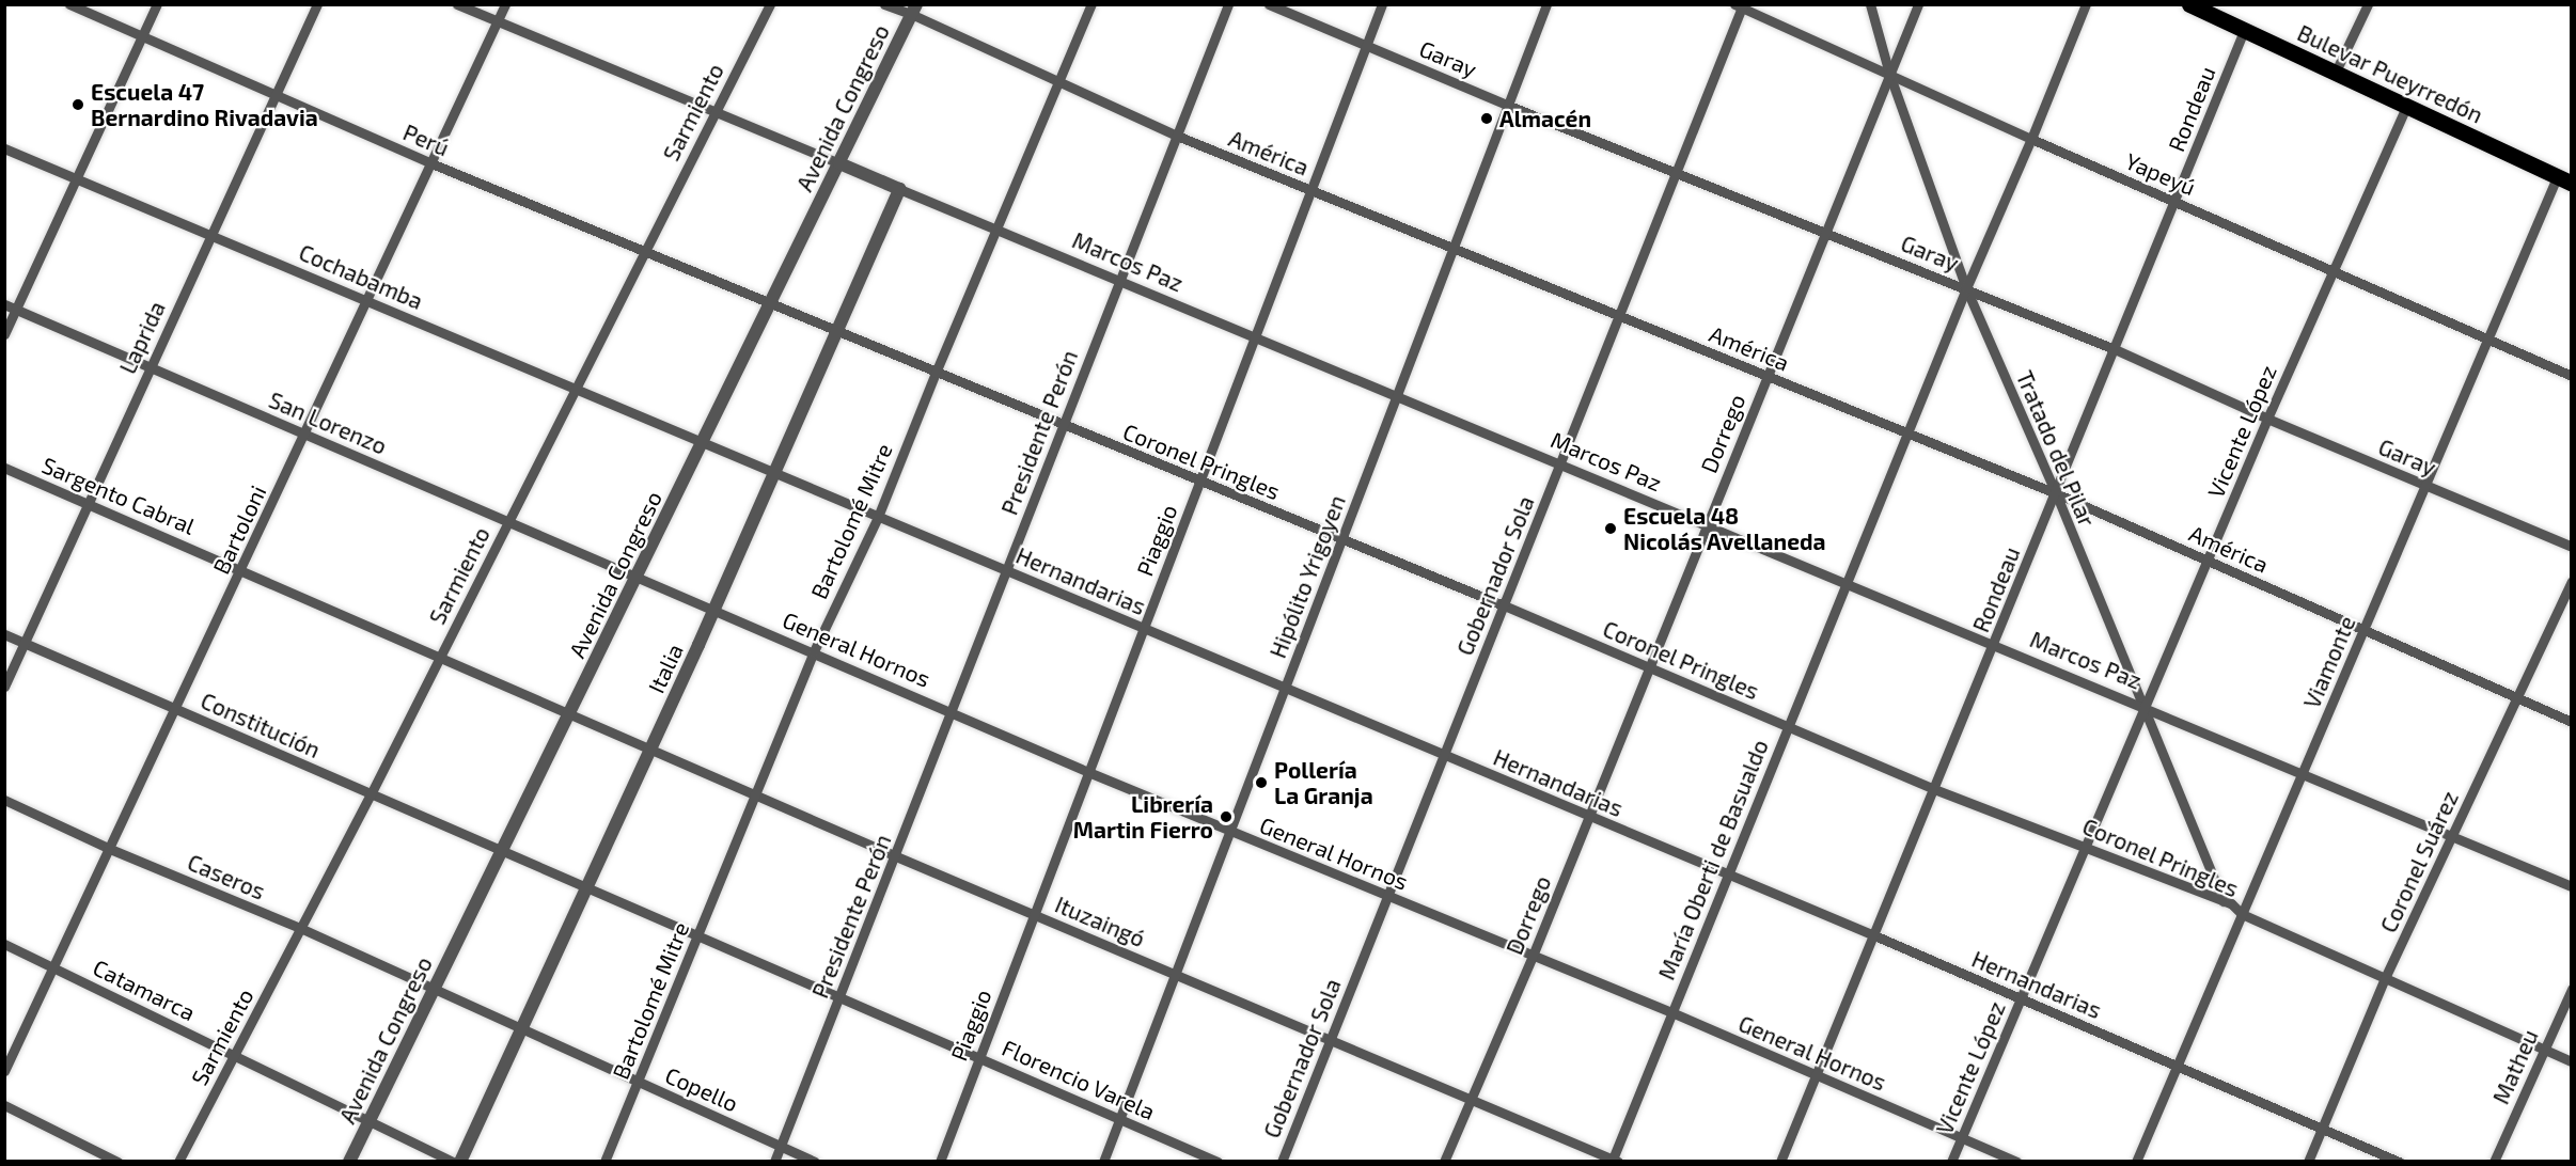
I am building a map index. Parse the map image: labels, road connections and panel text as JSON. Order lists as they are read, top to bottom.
{
  "streets": {
    "main road": ["Bulevar Pueyrredón"],
    "street": [
      "Garay",
      "Avenida Congreso",
      "Rondeau",
      "Sarmiento",
      "Perú",
      "América",
      "Yapeyú",
      "Marcos Paz",
      "Cochabamba",
      "Laprida",
      "San Lorenzo",
      "Vicente López",
      "Presidente Perón",
      "Dorrego",
      "Tratado del Pilar",
      "Coronel Pringles",
      "Sargento Cabral",
      "Bartolomé Mitre",
      "Bartoloni",
      "Piaggio",
      "Gobernador Sola",
      "Hipólito Yrigoyen",
      "Hernandarias",
      "General Hornos",
      "Viamonte",
      "Italia",
      "Constitución",
      "María Oberti de Basualdo",
      "Coronel Suárez",
      "Caseros",
      "Ituzaingó",
      "Catamarca",
      "Matheu",
      "Florencio Varela",
      "Copello"
    ]
  },
  "crossings": [
    ["Garay", "Rondeau"],
    ["Garay", "Vicente López"],
    ["Garay", "Dorrego"],
    ["Garay", "Tratado del Pilar"],
    ["Garay", "Piaggio"],
    ["Garay", "Gobernador Sola"],
    ["Garay", "Hipólito Yrigoyen"],
    ["Garay", "Viamonte"],
    ["Garay", "María Oberti de Basualdo"],
    ["Bulevar Pueyrredón", "Rondeau"],
    ["Bulevar Pueyrredón", "Vicente López"],
    ["Bulevar Pueyrredón", "Viamonte"],
    ["Avenida Congreso", "Perú"],
    ["Avenida Congreso", "América"],
    ["Avenida Congreso", "Marcos Paz"],
    ["Avenida Congreso", "Cochabamba"],
    ["Avenida Congreso", "San Lorenzo"],
    ["Avenida Congreso", "Coronel Pringles"],
    ["Avenida Congreso", "Sargento Cabral"],
    ["Avenida Congreso", "Hernandarias"],
    ["Avenida Congreso", "General Hornos"],
    ["Avenida Congreso", "Constitución"],
    ["Avenida Congreso", "Caseros"],
    ["Avenida Congreso", "Ituzaingó"],
    ["Avenida Congreso", "Catamarca"],
    ["Avenida Congreso", "Florencio Varela"],
    ["Avenida Congreso", "Copello"],
    ["Rondeau", "América"],
    ["Rondeau", "Yapeyú"],
    ["Rondeau", "Marcos Paz"],
    ["Rondeau", "Tratado del Pilar"],
    ["Rondeau", "Coronel Pringles"],
    ["Rondeau", "Hernandarias"],
    ["Rondeau", "General Hornos"],
    ["Sarmiento", "Perú"],
    ["Sarmiento", "Cochabamba"],
    ["Sarmiento", "San Lorenzo"],
    ["Sarmiento", "Sargento Cabral"],
    ["Sarmiento", "Constitución"],
    ["Sarmiento", "Caseros"],
    ["Sarmiento", "Catamarca"],
    ["Perú", "Laprida"],
    ["Perú", "Coronel Pringles"],
    ["Perú", "Bartoloni"],
    ["América", "Vicente López"],
    ["América", "Presidente Perón"],
    ["América", "Dorrego"],
    ["América", "Tratado del Pilar"],
    ["América", "Bartolomé Mitre"],
    ["América", "Piaggio"],
    ["América", "Gobernador Sola"],
    ["América", "Hipólito Yrigoyen"],
    ["América", "Viamonte"],
    ["América", "María Oberti de Basualdo"],
    ["América", "Coronel Suárez"],
    ["Yapeyú", "Vicente López"],
    ["Yapeyú", "Dorrego"],
    ["Yapeyú", "Tratado del Pilar"],
    ["Yapeyú", "Gobernador Sola"],
    ["Yapeyú", "Viamonte"],
    ["Yapeyú", "María Oberti de Basualdo"],
    ["Marcos Paz", "Vicente López"],
    ["Marcos Paz", "Presidente Perón"],
    ["Marcos Paz", "Dorrego"],
    ["Marcos Paz", "Tratado del Pilar"],
    ["Marcos Paz", "Bartolomé Mitre"],
    ["Marcos Paz", "Piaggio"],
    ["Marcos Paz", "Gobernador Sola"],
    ["Marcos Paz", "Hipólito Yrigoyen"],
    ["Marcos Paz", "Viamonte"],
    ["Marcos Paz", "Italia"],
    ["Marcos Paz", "María Oberti de Basualdo"],
    ["Marcos Paz", "Coronel Suárez"],
    ["Cochabamba", "Laprida"],
    ["Cochabamba", "Bartoloni"],
    ["Cochabamba", "Hernandarias"],
    ["Laprida", "San Lorenzo"],
    ["Laprida", "Sargento Cabral"],
    ["Laprida", "Constitución"],
    ["San Lorenzo", "Bartoloni"],
    ["San Lorenzo", "General Hornos"],
    ["Vicente López", "Tratado del Pilar"],
    ["Vicente López", "Coronel Pringles"],
    ["Vicente López", "Hernandarias"],
    ["Vicente López", "General Hornos"],
    ["Presidente Perón", "Coronel Pringles"],
    ["Presidente Perón", "Hernandarias"],
    ["Presidente Perón", "General Hornos"],
    ["Presidente Perón", "Ituzaingó"],
    ["Presidente Perón", "Florencio Varela"],
    ["Presidente Perón", "Copello"],
    ["Dorrego", "Tratado del Pilar"],
    ["Dorrego", "Coronel Pringles"],
    ["Dorrego", "Hernandarias"],
    ["Dorrego", "General Hornos"],
    ["Dorrego", "Ituzaingó"],
    ["Tratado del Pilar", "Coronel Pringles"],
    ["Tratado del Pilar", "María Oberti de Basualdo"],
    ["Coronel Pringles", "Bartolomé Mitre"],
    ["Coronel Pringles", "Piaggio"],
    ["Coronel Pringles", "Gobernador Sola"],
    ["Coronel Pringles", "Hipólito Yrigoyen"],
    ["Coronel Pringles", "Viamonte"],
    ["Coronel Pringles", "Italia"],
    ["Coronel Pringles", "María Oberti de Basualdo"],
    ["Coronel Pringles", "Coronel Suárez"],
    ["Coronel Pringles", "Matheu"],
    ["Sargento Cabral", "Bartoloni"],
    ["Sargento Cabral", "Ituzaingó"],
    ["Bartolomé Mitre", "Hernandarias"],
    ["Bartolomé Mitre", "General Hornos"],
    ["Bartolomé Mitre", "Ituzaingó"],
    ["Bartolomé Mitre", "Florencio Varela"],
    ["Bartolomé Mitre", "Copello"],
    ["Bartoloni", "Constitución"],
    ["Bartoloni", "Caseros"],
    ["Bartoloni", "Catamarca"],
    ["Piaggio", "Hernandarias"],
    ["Piaggio", "General Hornos"],
    ["Piaggio", "Ituzaingó"],
    ["Piaggio", "Florencio Varela"],
    ["Gobernador Sola", "Hernandarias"],
    ["Gobernador Sola", "General Hornos"],
    ["Gobernador Sola", "Ituzaingó"],
    ["Hipólito Yrigoyen", "Hernandarias"],
    ["Hipólito Yrigoyen", "General Hornos"],
    ["Hipólito Yrigoyen", "Ituzaingó"],
    ["Hipólito Yrigoyen", "Florencio Varela"],
    ["Hernandarias", "Viamonte"],
    ["Hernandarias", "Italia"],
    ["Hernandarias", "María Oberti de Basualdo"],
    ["Hernandarias", "Coronel Suárez"],
    ["General Hornos", "Italia"],
    ["General Hornos", "María Oberti de Basualdo"],
    ["Italia", "Ituzaingó"],
    ["Italia", "Florencio Varela"],
    ["Italia", "Copello"],
    ["Constitución", "Florencio Varela"],
    ["María Oberti de Basualdo", "Ituzaingó"],
    ["Caseros", "Copello"]
  ],
  "places": [
    "Escuela 47 Bernardino Rivadavia",
    "Almacén",
    "Escuela 48 Nicolás Avellaneda",
    "Pollería La Granja",
    "Librería Martin Fierro"
  ]
}
